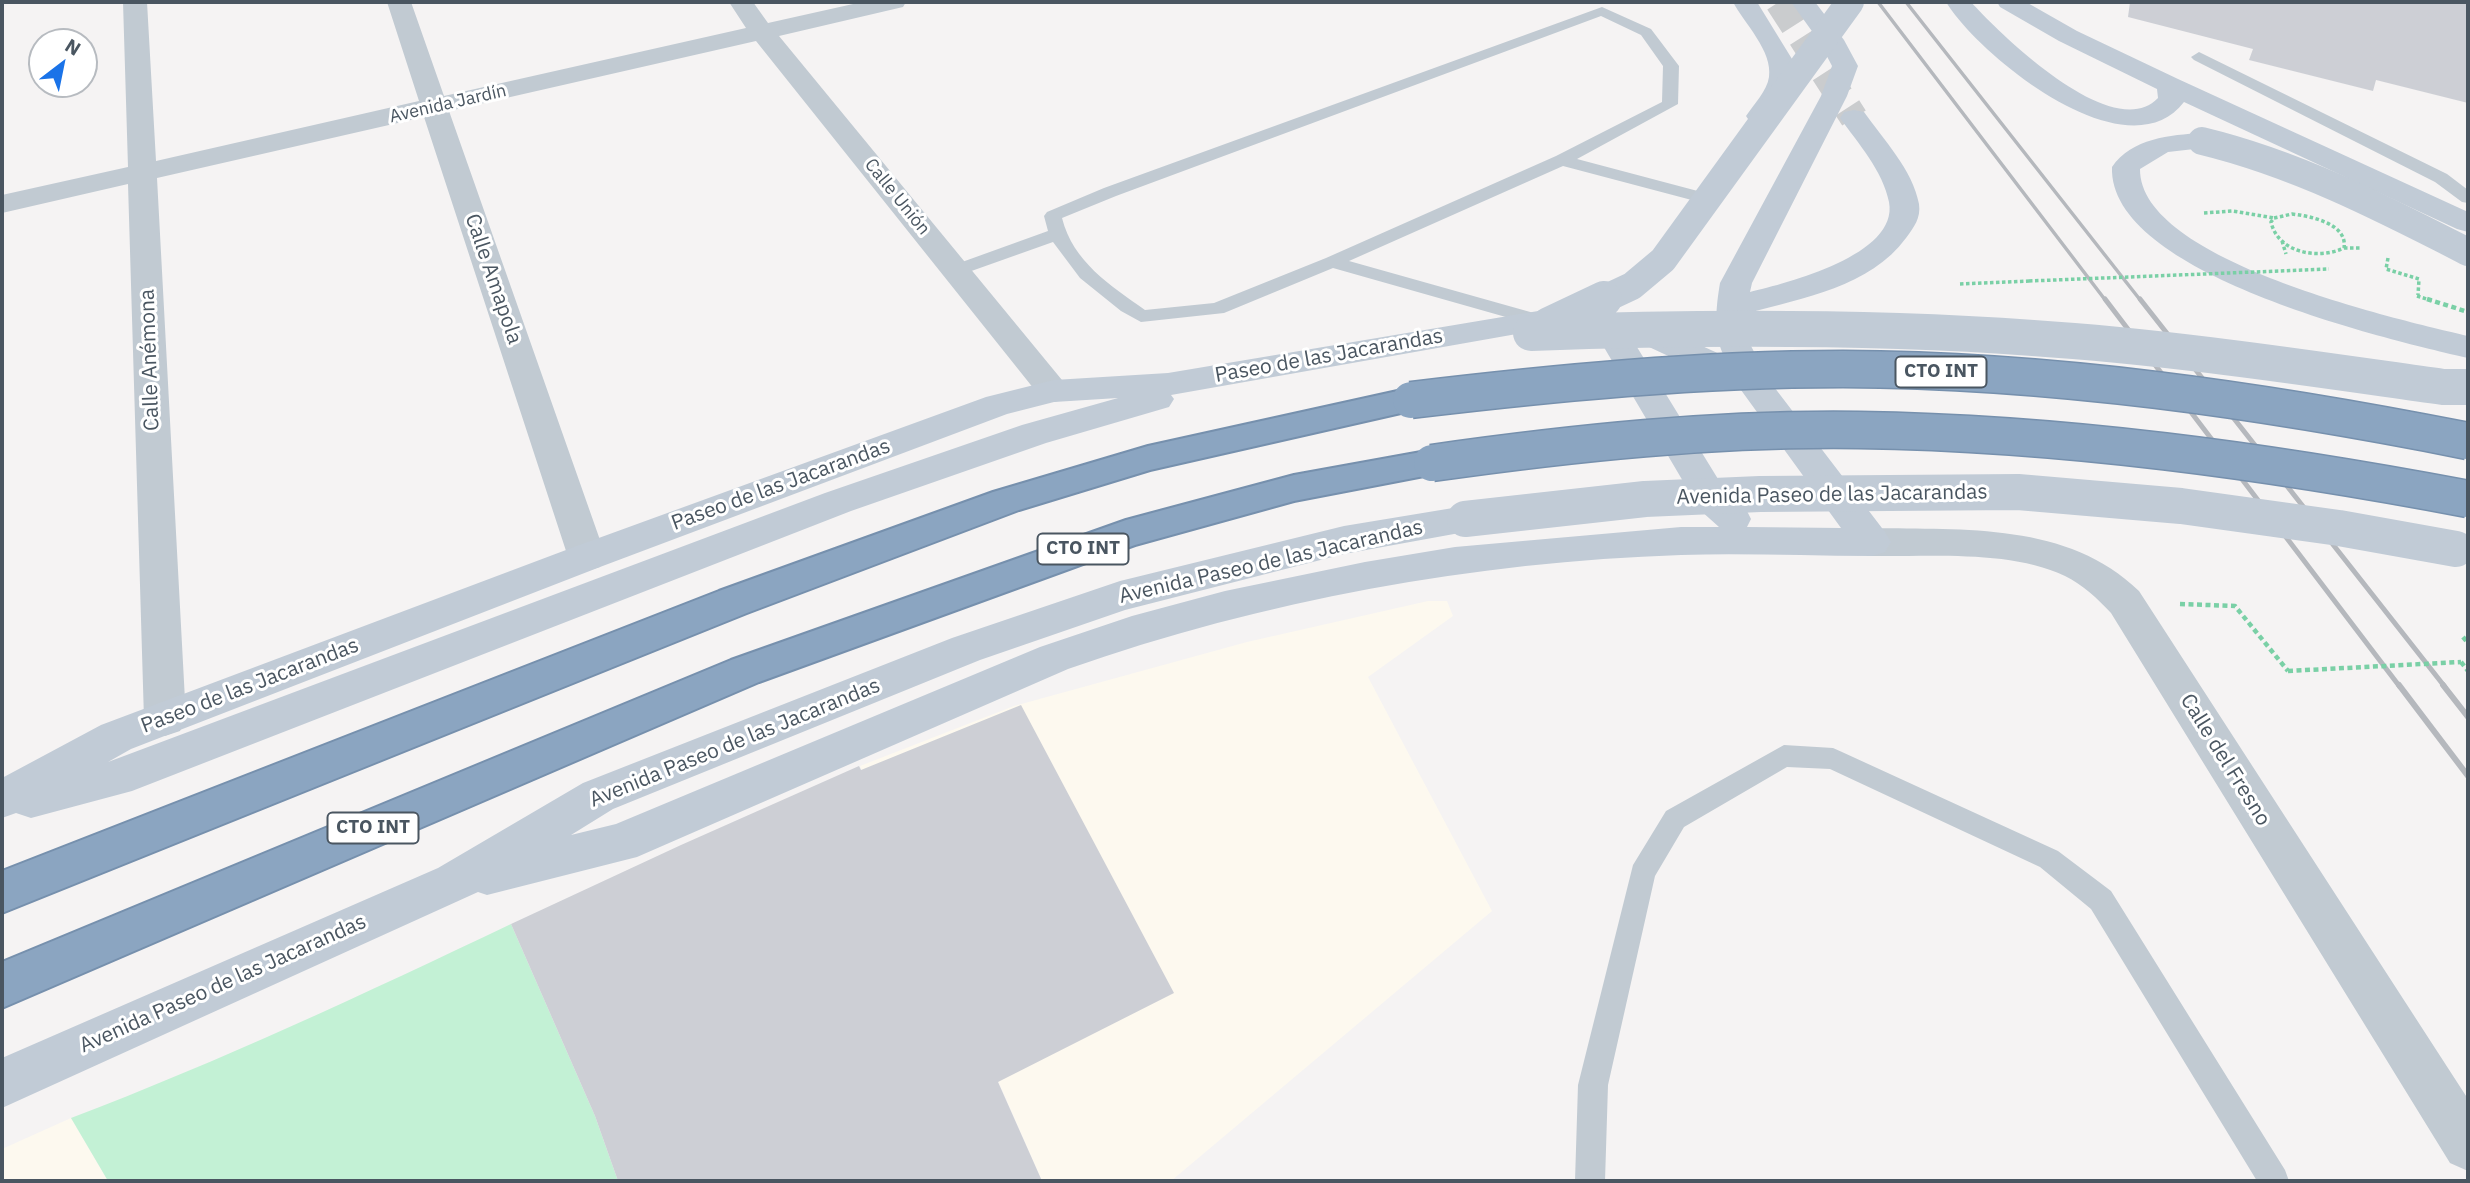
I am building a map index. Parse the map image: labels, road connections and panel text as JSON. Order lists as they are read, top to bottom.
{
  "streets": {
    "highway": ["CTO INT"],
    "main road": ["Paseo de las Jacarandas", "Avenida Paseo de las Jacarandas"],
    "street": [
      "Avenida Jardín",
      "Calle Unión",
      "Calle Amapola",
      "Calle Anémona",
      "Calle del Fresno"
    ]
  },
  "crossings": [
    ["Avenida Jardín", "Calle Unión"],
    ["Avenida Jardín", "Calle Amapola"],
    ["Avenida Jardín", "Calle Anémona"],
    ["Calle Unión", "Paseo de las Jacarandas"],
    ["Calle Amapola", "Paseo de las Jacarandas"],
    ["Paseo de las Jacarandas", "Calle Anémona"],
    ["Paseo de las Jacarandas", "CTO INT"]
  ],
  "north": "top right"
}
